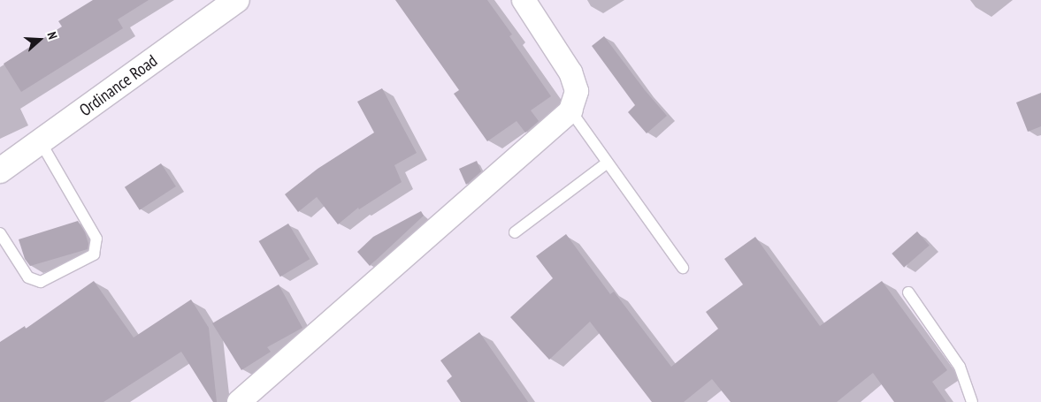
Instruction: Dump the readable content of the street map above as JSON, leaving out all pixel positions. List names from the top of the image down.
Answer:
{
  "streets": {
    "street": ["Ordinance Road"]
  },
  "north": "right"
}
